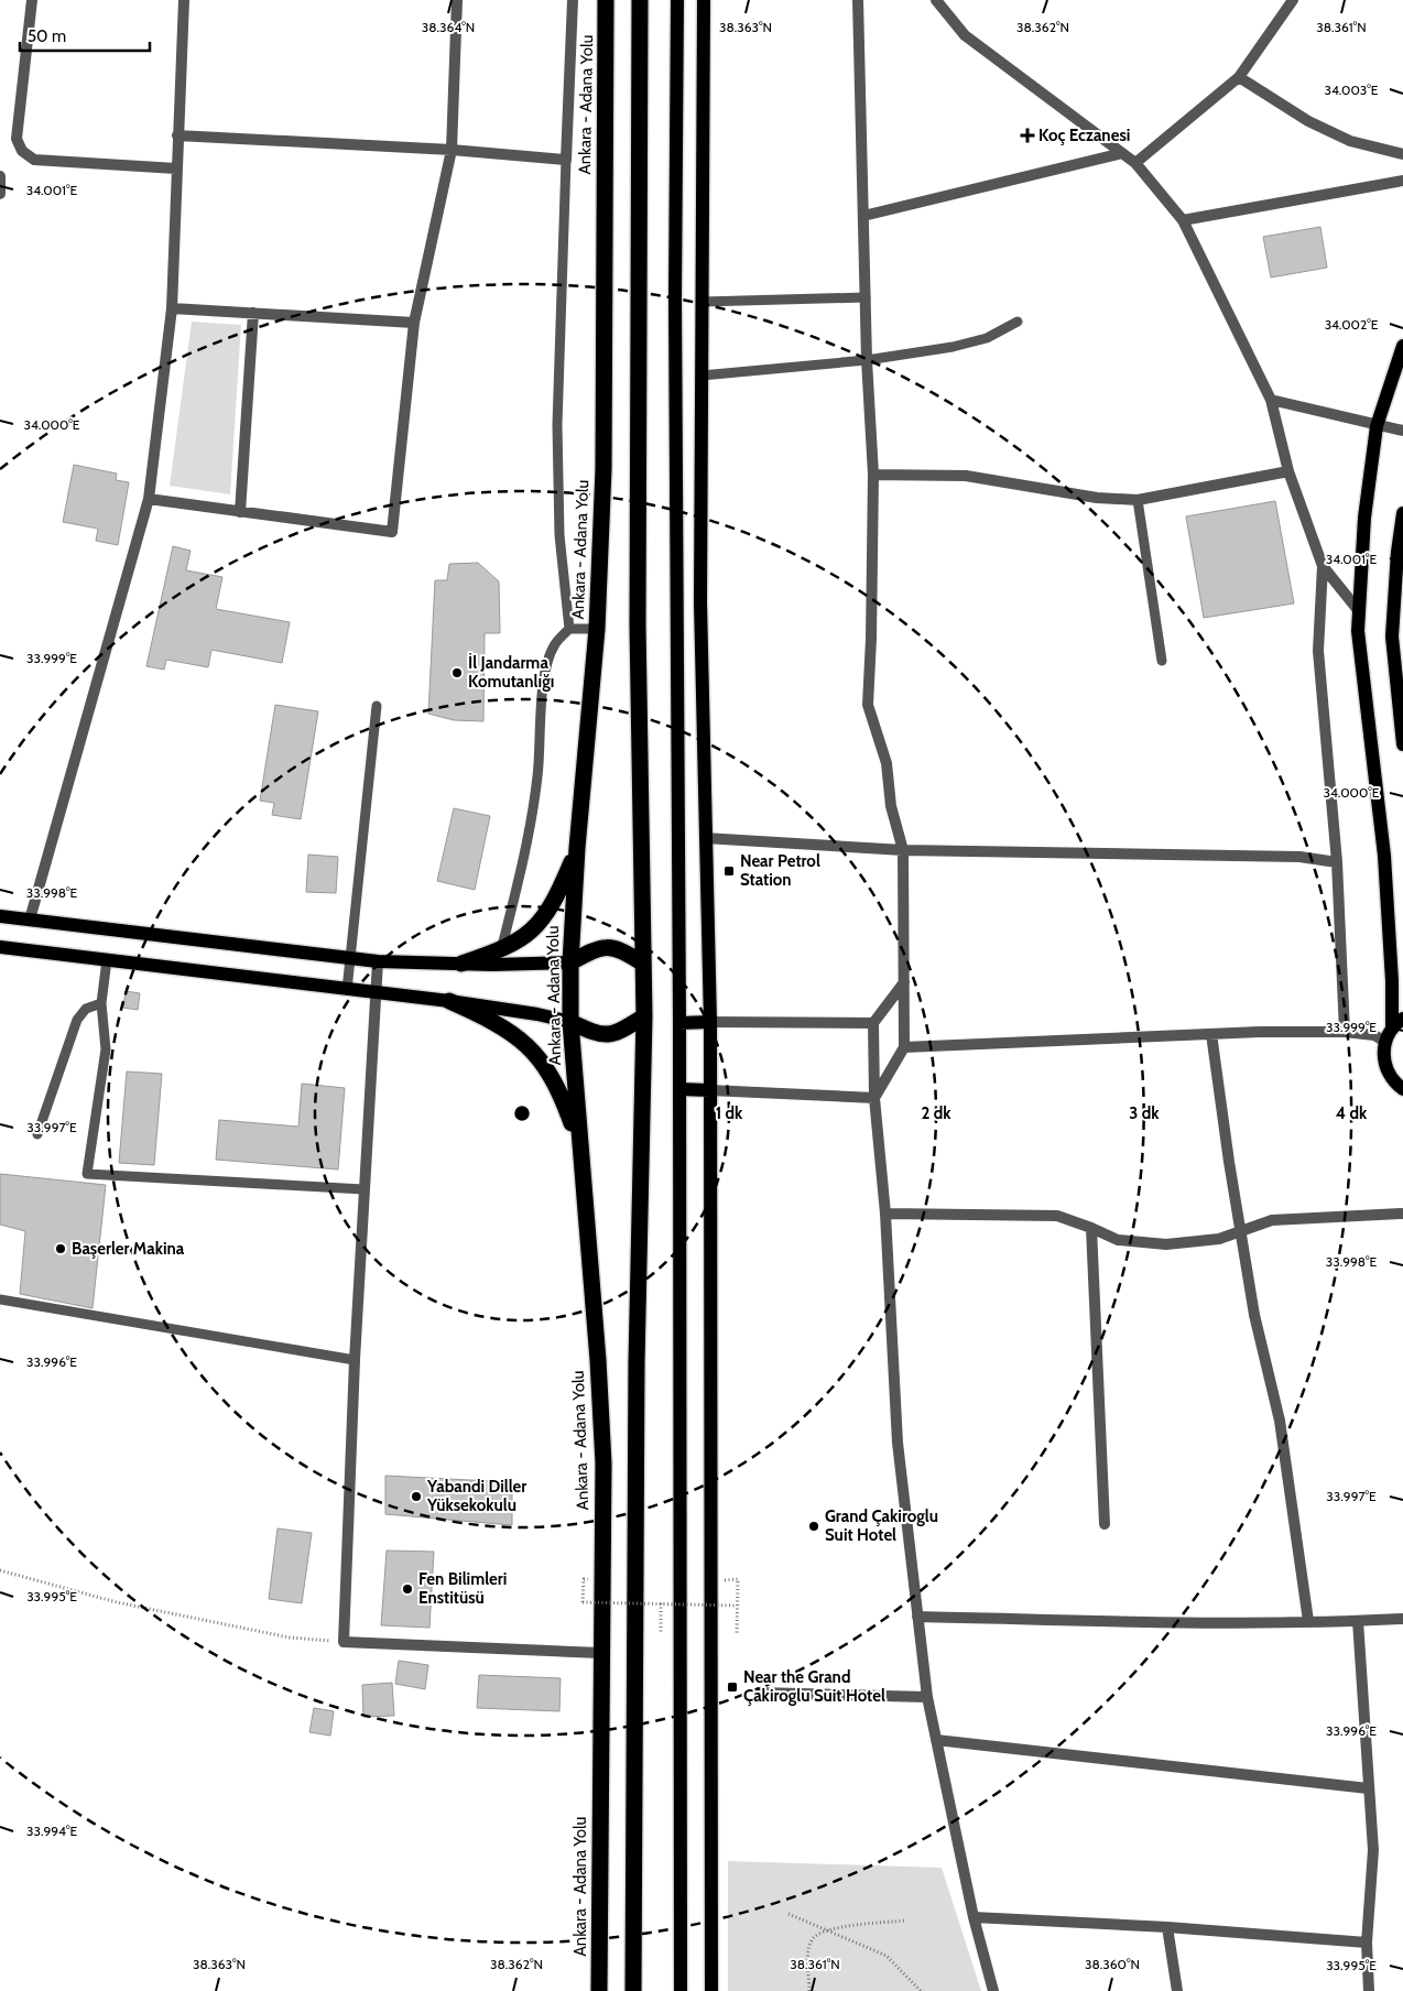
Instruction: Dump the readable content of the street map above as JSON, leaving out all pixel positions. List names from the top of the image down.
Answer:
{
  "streets": {
    "highway": ["Ankara - Adana Yolu"]
  },
  "places": {
    "health": ["Koç Eczanesi"],
    "other": [
      "İl Jandarma Komutanlığı",
      "Başerler Makina",
      "Yabandi Diller Yüksekokulu",
      "Grand Çakiroglu Suit Hotel",
      "Fen Bilimleri Enstitüsü"
    ],
    "transit": ["Near Petrol Station", "Near the Grand Çakiroglu Suit Hotel"]
  },
  "scale_bar": "50 m",
  "coordinates": [
    "38.364°N",
    "38.363°N",
    "38.362°N",
    "38.361°N",
    "34.003°E",
    "34.001°E",
    "34.002°E",
    "34.000°E",
    "33.999°E",
    "33.998°E",
    "33.997°E",
    "33.996°E",
    "33.995°E",
    "33.994°E",
    "38.360°N"
  ],
  "rings": [
    "1 dk",
    "2 dk",
    "3 dk",
    "4 dk"
  ]
}
